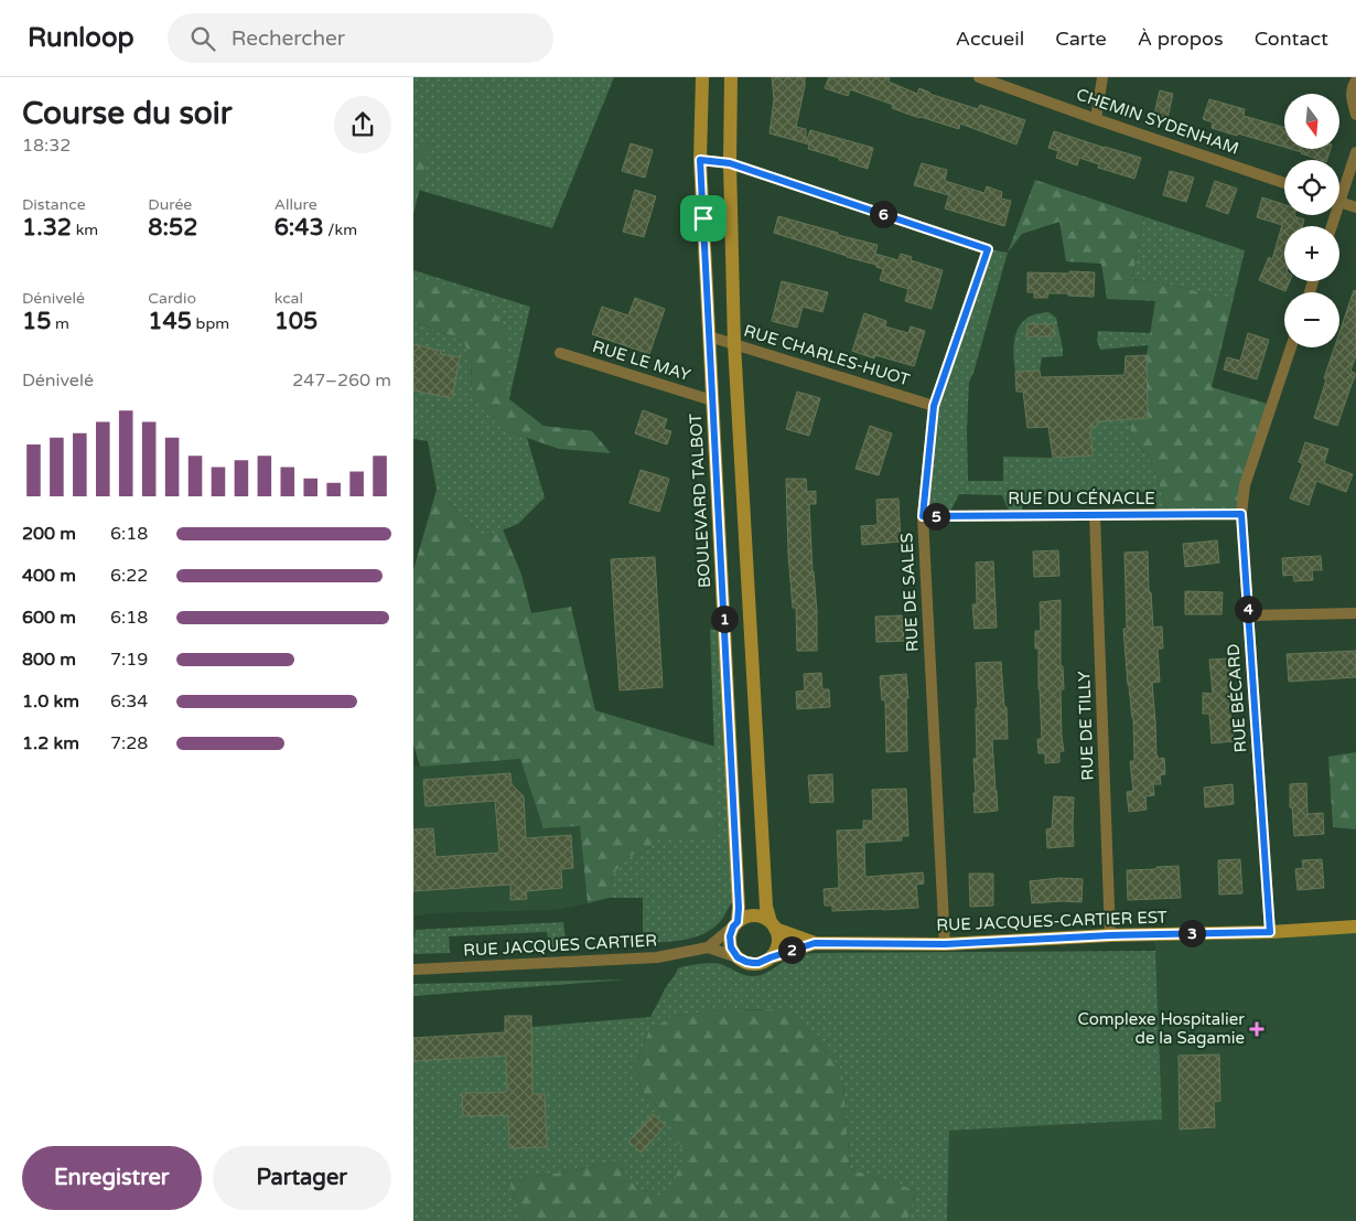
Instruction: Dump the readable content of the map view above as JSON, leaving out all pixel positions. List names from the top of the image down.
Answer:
{
  "streets": {
    "main road": ["BOULEVARD TALBOT", "RUE JACQUES-CARTIER EST"],
    "street": [
      "CHEMIN SYDENHAM",
      "RUE CHARLES-HUOT",
      "RUE LE MAY",
      "RUE DU CÉNACLE",
      "RUE DE SALES",
      "RUE BÉCARD",
      "RUE DE TILLY",
      "RUE JACQUES CARTIER"
    ]
  },
  "crossings": [
    ["RUE CHARLES-HUOT", "BOULEVARD TALBOT"],
    ["RUE CHARLES-HUOT", "RUE DE SALES"],
    ["RUE LE MAY", "BOULEVARD TALBOT"],
    ["RUE DU CÉNACLE", "RUE DE SALES"],
    ["RUE DU CÉNACLE", "RUE BÉCARD"],
    ["RUE DU CÉNACLE", "RUE DE TILLY"],
    ["BOULEVARD TALBOT", "RUE JACQUES-CARTIER EST"],
    ["BOULEVARD TALBOT", "RUE JACQUES CARTIER"],
    ["RUE DE SALES", "RUE JACQUES-CARTIER EST"],
    ["RUE BÉCARD", "RUE JACQUES-CARTIER EST"],
    ["RUE DE TILLY", "RUE JACQUES-CARTIER EST"],
    ["RUE JACQUES-CARTIER EST", "RUE JACQUES CARTIER"]
  ],
  "places": {
    "health": ["Complexe Hospitalier de la Sagamie"]
  },
  "north": "bottom",
  "page": {
    "header": "Runloop",
    "search": "Rechercher",
    "nav": [
      "Accueil",
      "Carte",
      "À propos",
      "Contact"
    ],
    "heading": ["Course du soir", "18:32"],
    "map_buttons": ["+", "−"],
    "stats": [
      ["Distance", "1.32 km"],
      ["Durée", "8:52"],
      ["Allure", "6:43 /km"],
      ["Dénivelé", "15 m"],
      ["Cardio", "145 bpm"],
      ["kcal", "105"]
    ],
    "pins": [
      "6",
      "5",
      "4",
      "1",
      "3",
      "2"
    ],
    "chart": ["Dénivelé", "247–260 m"],
    "list": [
      {
        "name": "200 m",
        "note": "6:18"
      },
      {
        "name": "400 m",
        "note": "6:22"
      },
      {
        "name": "600 m",
        "note": "6:18"
      },
      {
        "name": "800 m",
        "note": "7:19"
      },
      {
        "name": "1.0 km",
        "note": "6:34"
      },
      {
        "name": "1.2 km",
        "note": "7:28"
      }
    ],
    "buttons": ["Enregistrer", "Partager"]
  }
}
